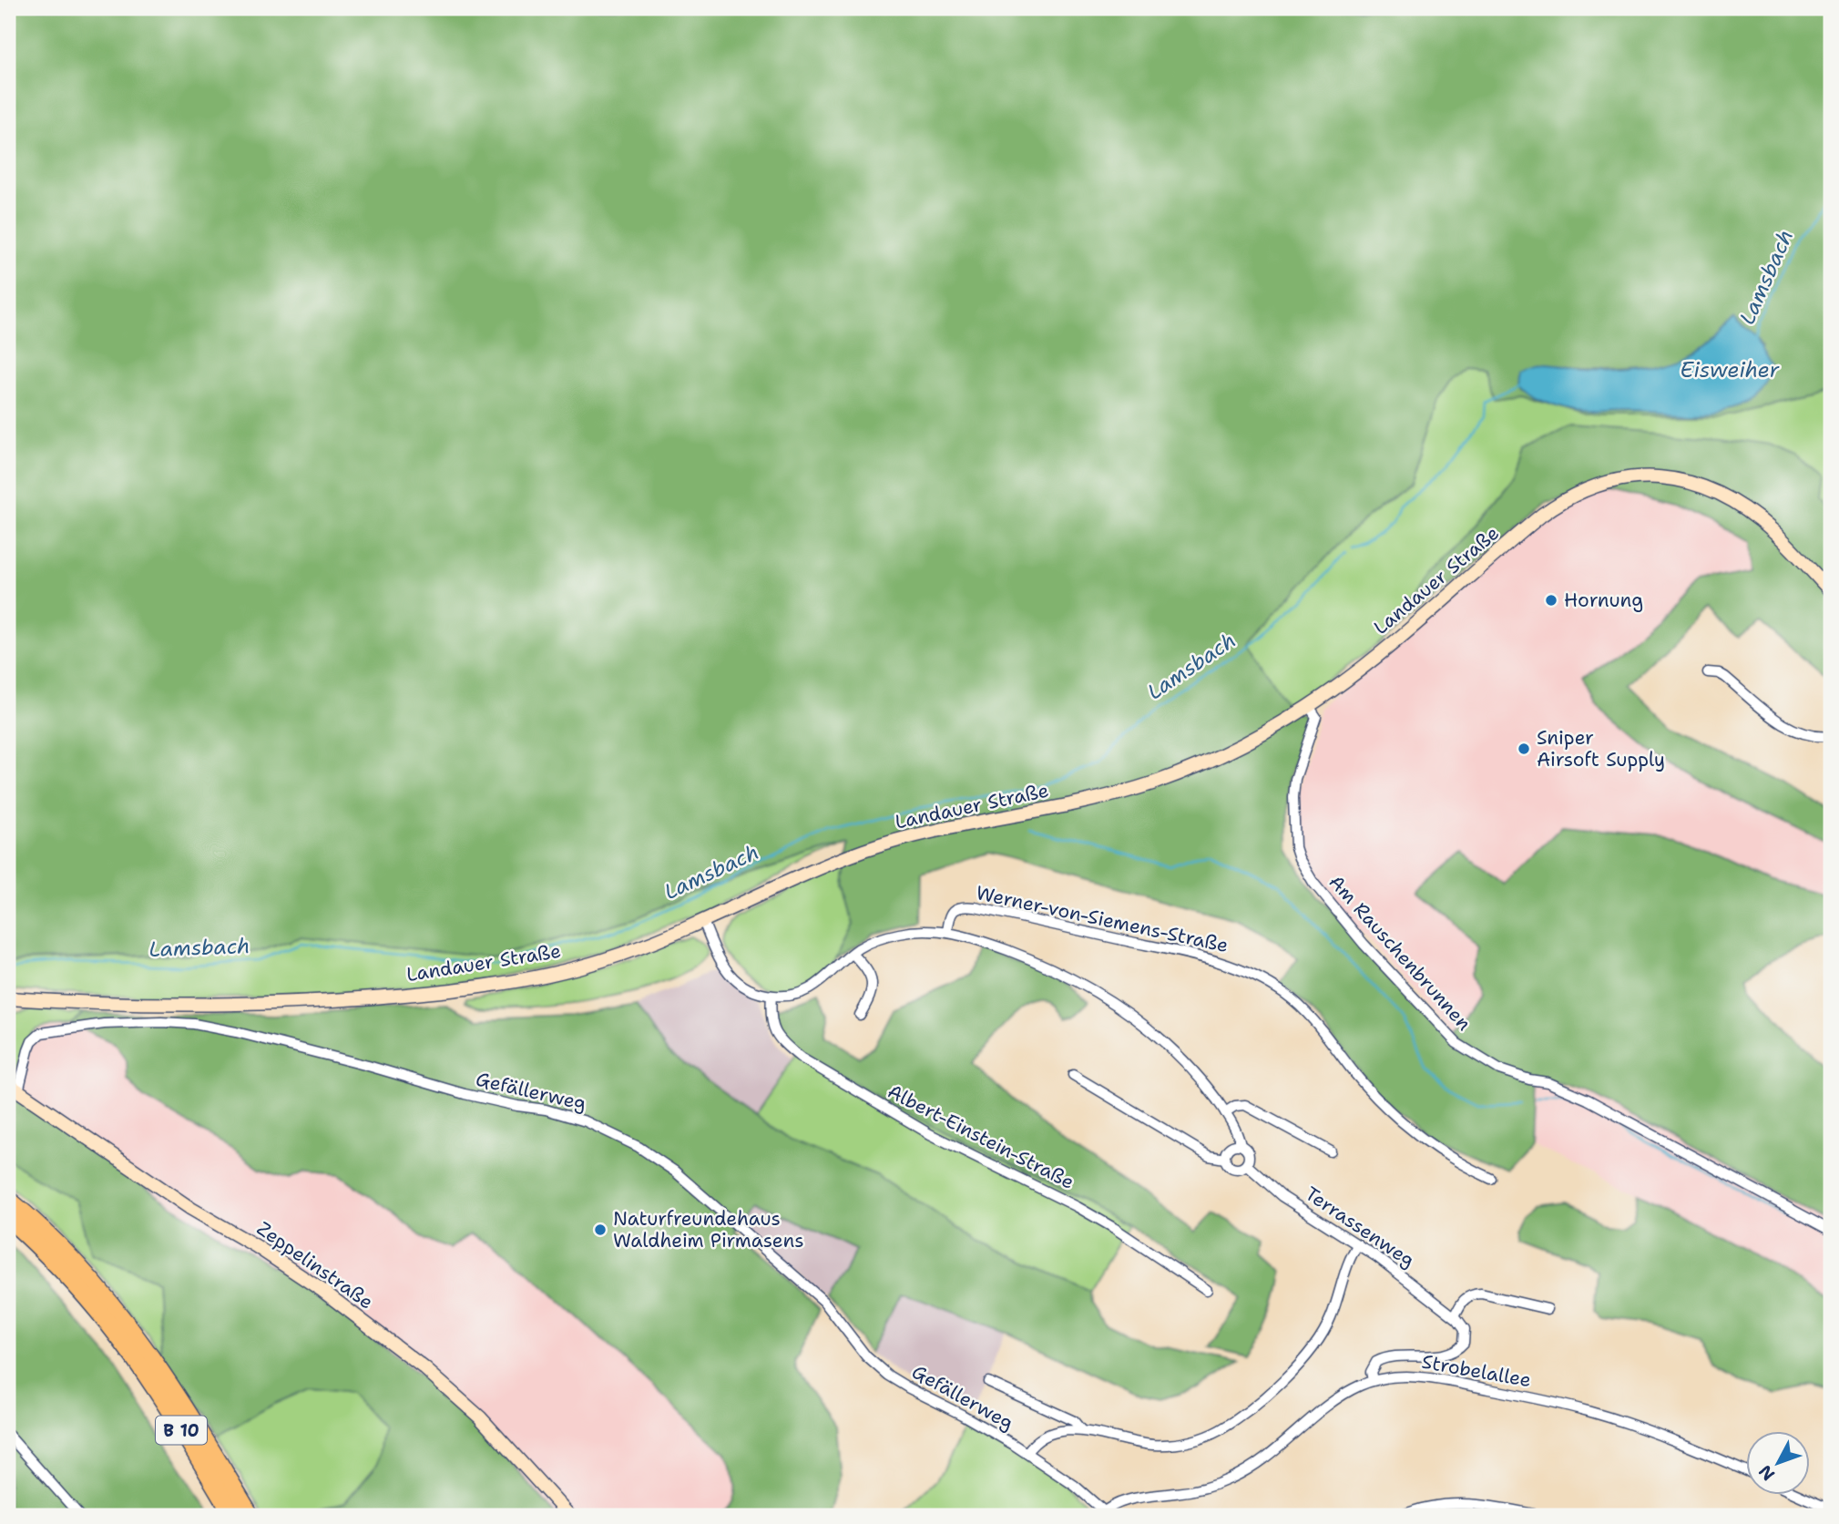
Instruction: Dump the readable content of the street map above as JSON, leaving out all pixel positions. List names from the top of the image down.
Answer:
{
  "streets": {
    "highway": ["B 10"],
    "main road": ["Landauer Straße", "Zeppelinstraße"],
    "street": [
      "Werner-von-Siemens-Straße",
      "Am Rauschenbrunnen",
      "Gefällerweg",
      "Albert-Einstein-Straße",
      "Terrassenweg",
      "Strobelallee"
    ]
  },
  "crossings": [
    ["Landauer Straße", "Am Rauschenbrunnen"],
    ["Gefällerweg", "Zeppelinstraße"],
    ["Gefällerweg", "Strobelallee"]
  ],
  "water": ["Lamsbach", "Eisweiher"],
  "places": ["Hornung", "Sniper Airsoft Supply", "Naturfreundehaus Waldheim Pirmasens"],
  "north": "bottom left"
}
